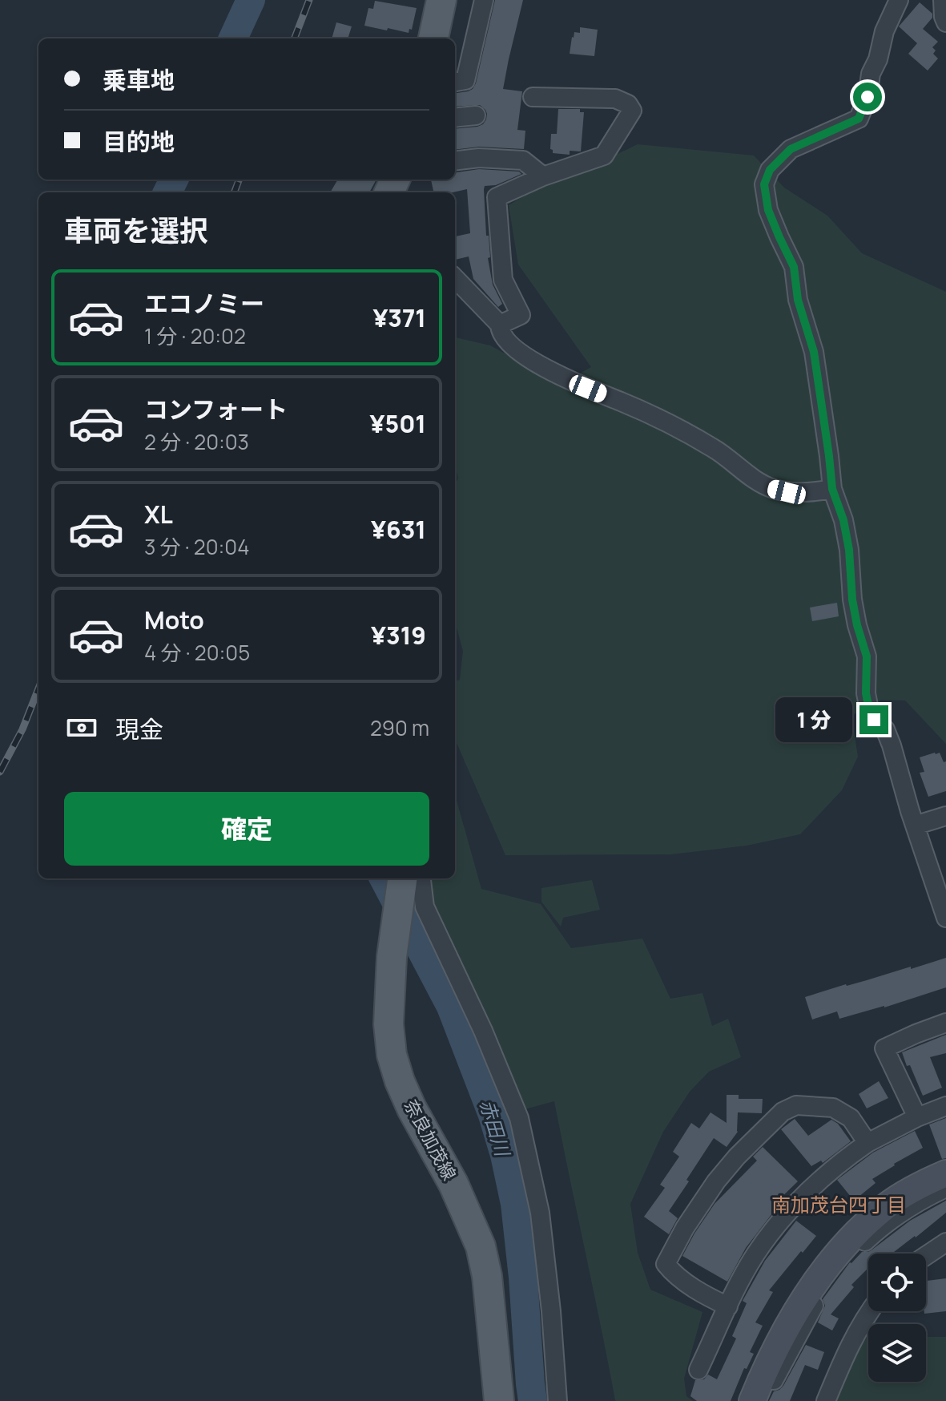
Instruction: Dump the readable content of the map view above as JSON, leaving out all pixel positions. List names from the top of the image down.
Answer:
{
  "streets": {
    "main road": ["奈良加茂線"]
  },
  "districts": ["南加茂台四丁目"],
  "water": ["赤田川"],
  "page": {
    "banner": ["乗車地", "目的地"],
    "heading": "車両を選択",
    "list": [
      {
        "name": "エコノミー",
        "note": "1 分 · 20:02",
        "value": "¥371"
      },
      {
        "name": "コンフォート",
        "note": "2 分 · 20:03",
        "value": "¥501"
      },
      {
        "name": "XL",
        "note": "3 分 · 20:04",
        "value": "¥631"
      },
      {
        "name": "Moto",
        "note": "4 分 · 20:05",
        "value": "¥319"
      }
    ],
    "pay": ["現金", "290 m"],
    "bubble": "1 分",
    "buttons": "確定"
  }
}
